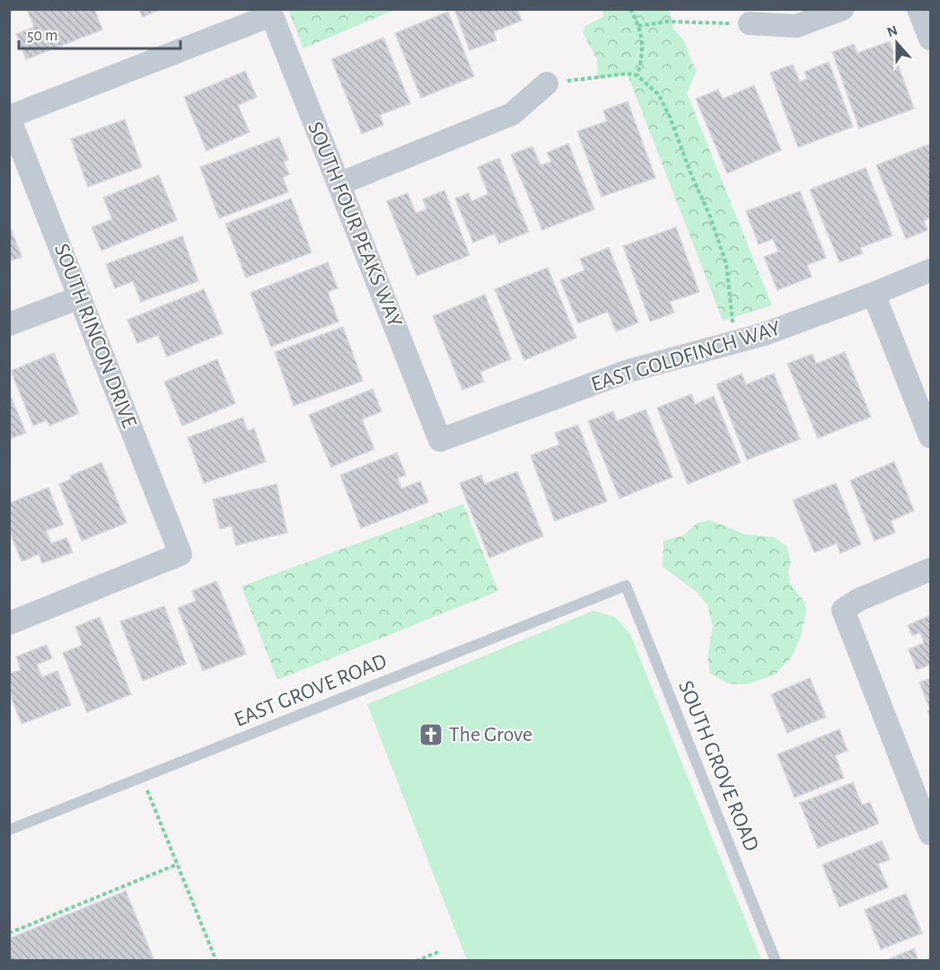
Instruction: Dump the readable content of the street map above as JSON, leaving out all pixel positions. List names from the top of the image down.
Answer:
{
  "streets": {
    "street": ["SOUTH FOUR PEAKS WAY", "SOUTH RINCON DRIVE", "EAST GOLDFINCH WAY"],
    "lane": ["EAST GROVE ROAD", "SOUTH GROVE ROAD"]
  },
  "crossings": [
    ["SOUTH FOUR PEAKS WAY", "EAST GOLDFINCH WAY"],
    ["EAST GROVE ROAD", "SOUTH GROVE ROAD"]
  ],
  "places": {
    "church": ["The Grove"]
  },
  "scale_bar": "50 m",
  "north": "top"
}
